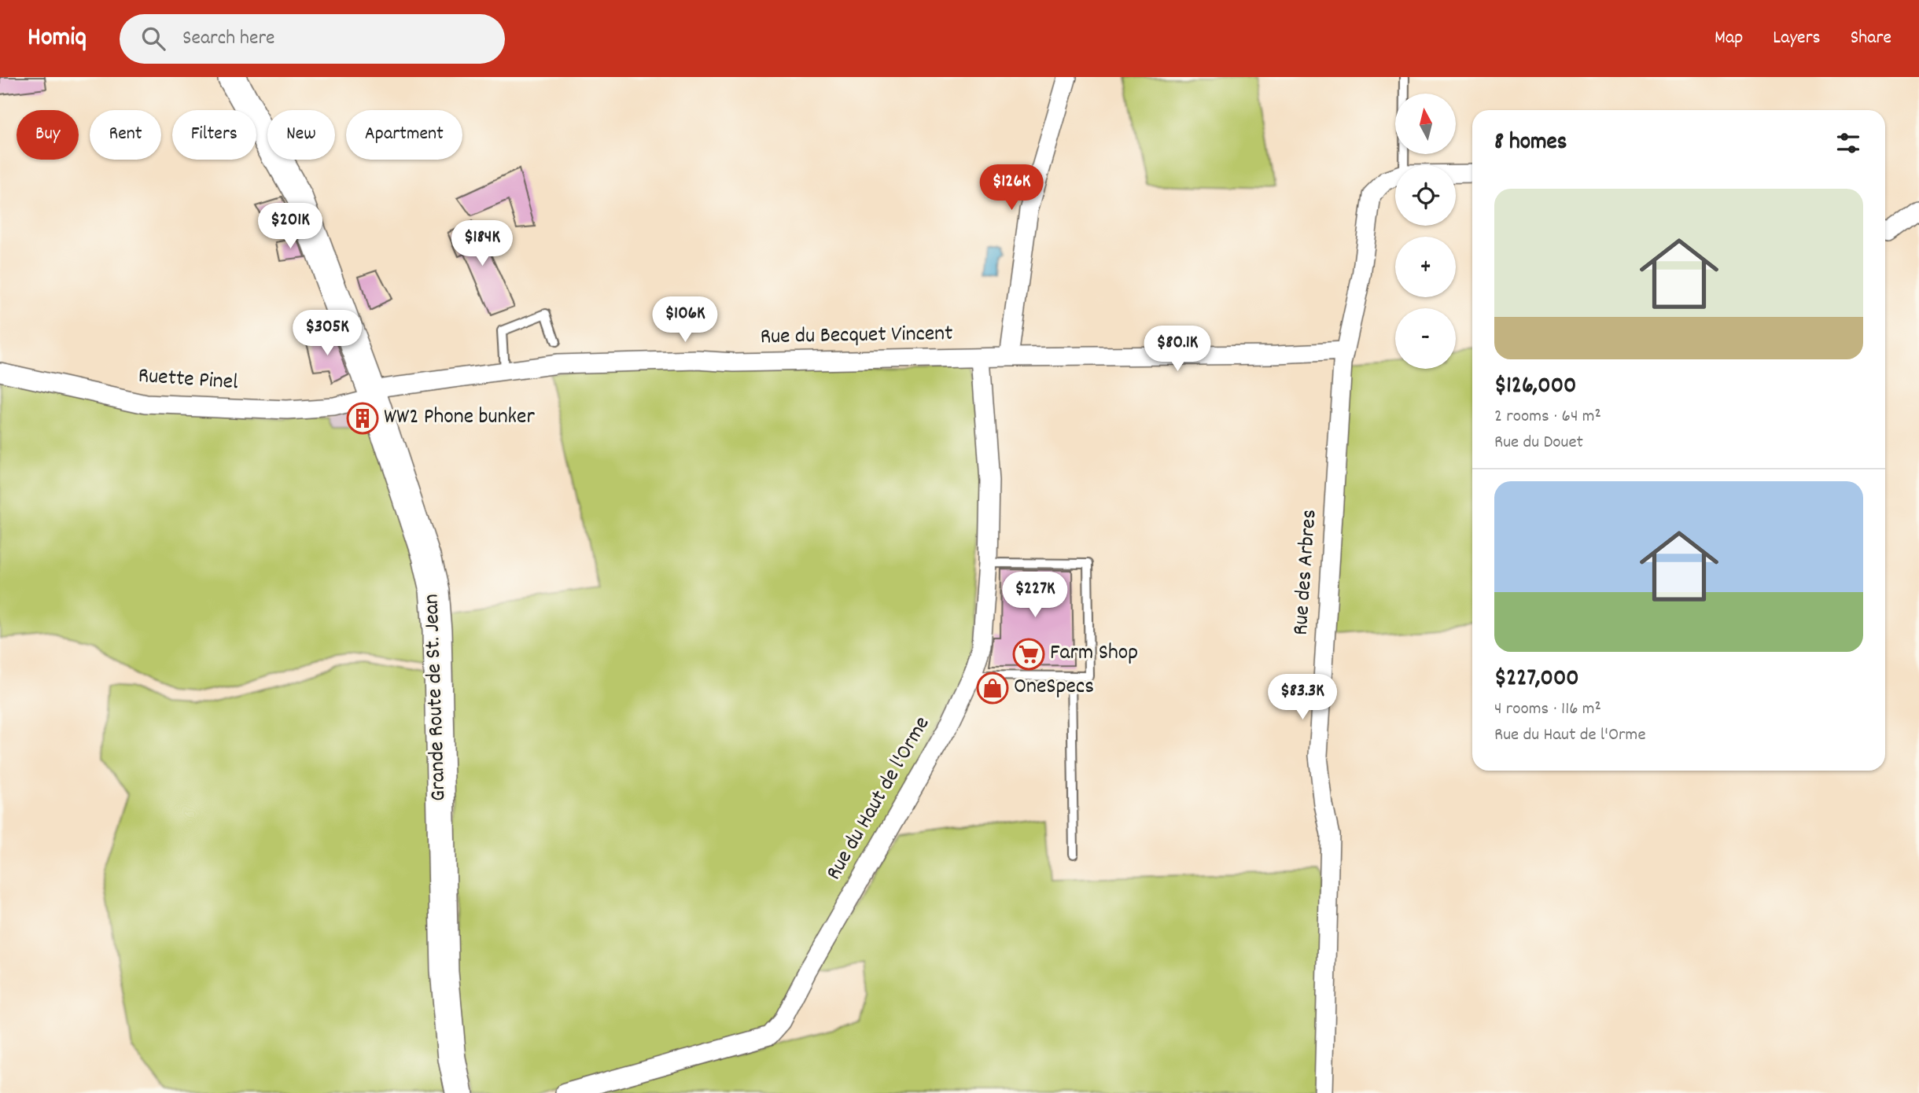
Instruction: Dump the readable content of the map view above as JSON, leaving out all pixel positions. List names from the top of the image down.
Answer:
{
  "streets": {
    "main road": ["Grande Route de St. Jean"],
    "street": [
      "Rue du Becquet Vincent",
      "Ruette Pinel",
      "Rue des Arbres",
      "Rue du Haut de l'Orme"
    ]
  },
  "crossings": [
    ["Rue du Becquet Vincent", "Ruette Pinel"],
    ["Rue du Becquet Vincent", "Rue des Arbres"],
    ["Rue du Becquet Vincent", "Grande Route de St. Jean"],
    ["Rue du Becquet Vincent", "Rue du Haut de l'Orme"],
    ["Ruette Pinel", "Grande Route de St. Jean"]
  ],
  "places": {
    "building": ["WW2 Phone bunker"],
    "supermarket": ["Farm Shop"],
    "shop": ["OneSpecs"]
  },
  "north": "top",
  "page": {
    "header": "Homiq",
    "search": "Search here",
    "nav": ["Map", "Layers", "Share"],
    "map_buttons": ["+", "−"],
    "chip": [
      "Buy",
      "Rent",
      "Filters",
      "New",
      "Apartment"
    ],
    "heading": "8 homes",
    "price": [
      "$126K",
      "$201K",
      "$184K",
      "$106K",
      "$305K",
      "$80.1K",
      "$227K",
      "$83.3K"
    ],
    "list": [
      {
        "name": "$126,000",
        "note": "2 rooms · 64 m² · Rue du Douet"
      },
      {
        "name": "$227,000",
        "note": "4 rooms · 116 m² · Rue du Haut de l'Orme"
      }
    ]
  }
}
